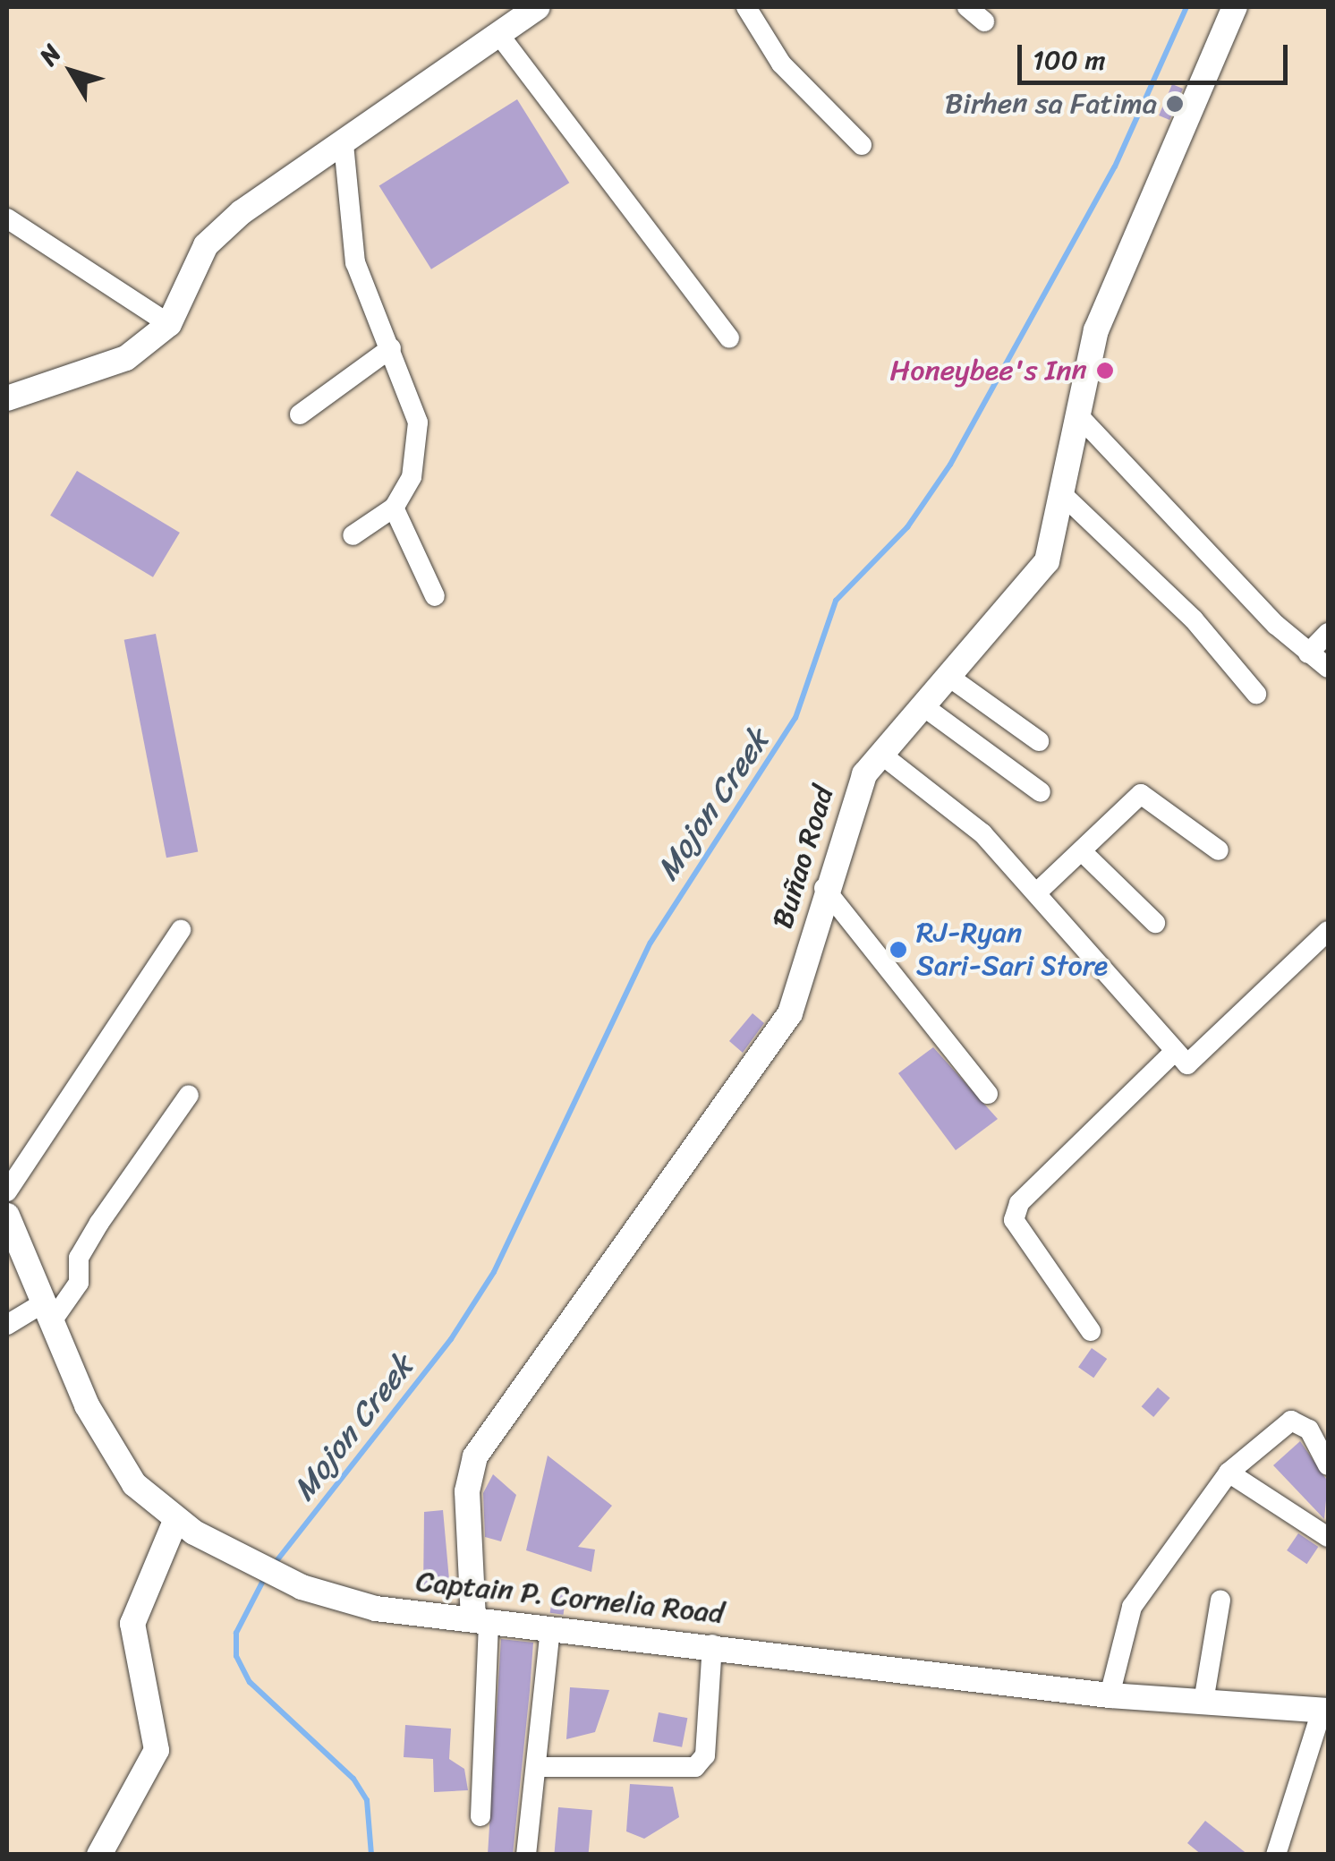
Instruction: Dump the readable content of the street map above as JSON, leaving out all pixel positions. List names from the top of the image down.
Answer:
{
  "streets": {
    "street": ["Buñao Road", "Captain P. Cornelia Road"]
  },
  "crossings": [
    ["Buñao Road", "Captain P. Cornelia Road"]
  ],
  "water": ["Mojon Creek"],
  "places": ["Birhen sa Fatima", "Honeybee's Inn", "RJ-Ryan Sari-Sari Store"],
  "scale_bar": "100 m",
  "north": "top left"
}
